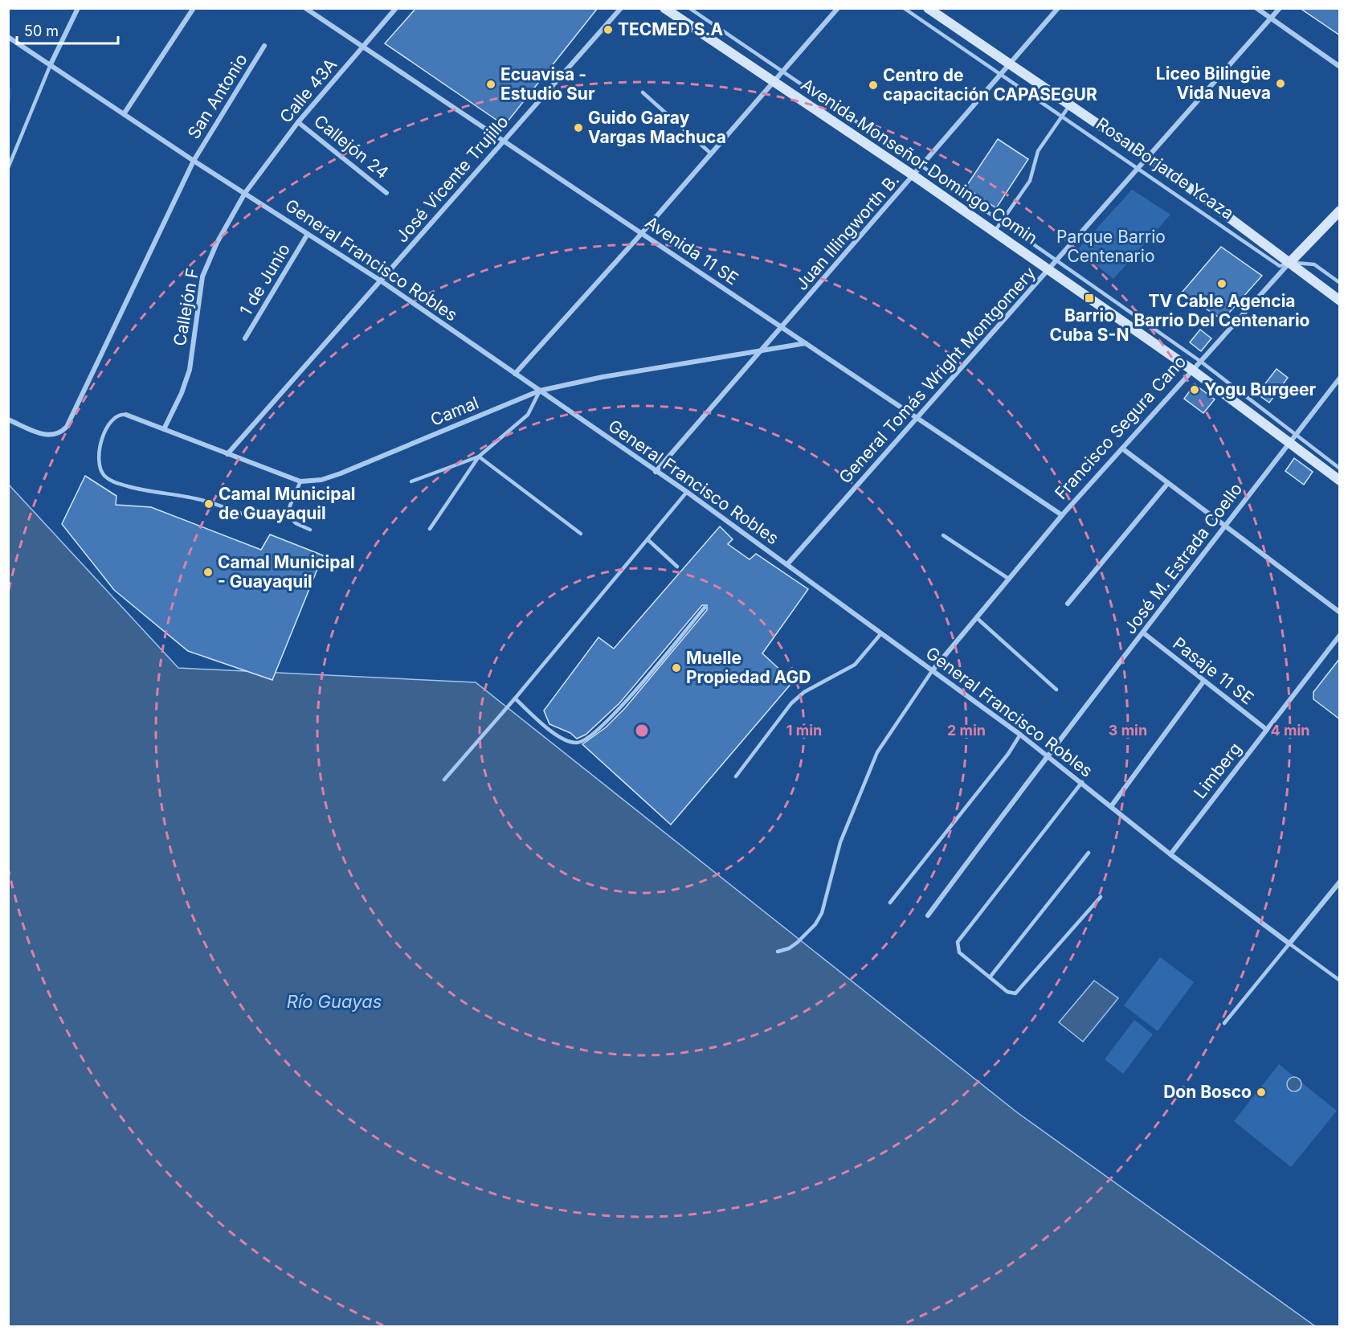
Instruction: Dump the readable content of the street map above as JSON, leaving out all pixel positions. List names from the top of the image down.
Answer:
{
  "streets": {
    "main road": ["Avenida Monseñor Domingo Comin", "Rosa Borja de Ycaza", "Francisco Segura Cano"],
    "street": [
      "Calle 43A",
      "San Antonio",
      "Callejón 24",
      "José Vicente Trujillo",
      "Juan Illingworth B.",
      "Avenida 11 SE",
      "General Francisco Robles",
      "1 de Junio",
      "Callejón F",
      "General Tomás Wright Montgomery",
      "Camal",
      "José M. Estrada Coello",
      "Pasaje 11 SE",
      "Limberg"
    ]
  },
  "crossings": [
    ["Calle 43A", "Callejón 24"],
    ["Calle 43A", "Avenida 11 SE"],
    ["Calle 43A", "General Francisco Robles"],
    ["Calle 43A", "Callejón F"],
    ["San Antonio", "General Francisco Robles"],
    ["Avenida Monseñor Domingo Comin", "Juan Illingworth B."],
    ["Avenida Monseñor Domingo Comin", "General Tomás Wright Montgomery"],
    ["Avenida Monseñor Domingo Comin", "Francisco Segura Cano"],
    ["Avenida Monseñor Domingo Comin", "José M. Estrada Coello"],
    ["Rosa Borja de Ycaza", "Juan Illingworth B."],
    ["Rosa Borja de Ycaza", "General Tomás Wright Montgomery"],
    ["Rosa Borja de Ycaza", "Francisco Segura Cano"],
    ["José Vicente Trujillo", "Avenida 11 SE"],
    ["José Vicente Trujillo", "General Francisco Robles"],
    ["José Vicente Trujillo", "Camal"],
    ["Juan Illingworth B.", "Avenida 11 SE"],
    ["Juan Illingworth B.", "General Francisco Robles"],
    ["Juan Illingworth B.", "Camal"],
    ["Avenida 11 SE", "General Tomás Wright Montgomery"],
    ["Avenida 11 SE", "Camal"],
    ["Avenida 11 SE", "Francisco Segura Cano"],
    ["General Francisco Robles", "1 de Junio"],
    ["General Francisco Robles", "Callejón F"],
    ["General Francisco Robles", "General Tomás Wright Montgomery"],
    ["General Francisco Robles", "Camal"],
    ["General Francisco Robles", "Francisco Segura Cano"],
    ["General Francisco Robles", "José M. Estrada Coello"],
    ["General Francisco Robles", "Limberg"],
    ["Callejón F", "Camal"],
    ["José M. Estrada Coello", "Pasaje 11 SE"],
    ["Pasaje 11 SE", "Limberg"]
  ],
  "water": ["Río Guayas"],
  "parks": ["Parque Barrio Centenario"],
  "places": {
    "other": [
      "TECMED S.A",
      "Liceo Bilingüe Vida Nueva",
      "Ecuavisa - Estudio Sur",
      "Centro de capacitación CAPASEGUR",
      "Guido Garay Vargas Machuca",
      "TV Cable Agencia Barrio Del Centenario",
      "Yogu Burgeer",
      "Camal Municipal de Guayaquil",
      "Camal Municipal - Guayaquil",
      "Muelle Propiedad AGD",
      "Don Bosco"
    ],
    "transit": ["Barrio Cuba S-N"]
  },
  "scale_bar": "50 m",
  "rings": [
    "1 min",
    "2 min",
    "3 min",
    "4 min"
  ]
}
